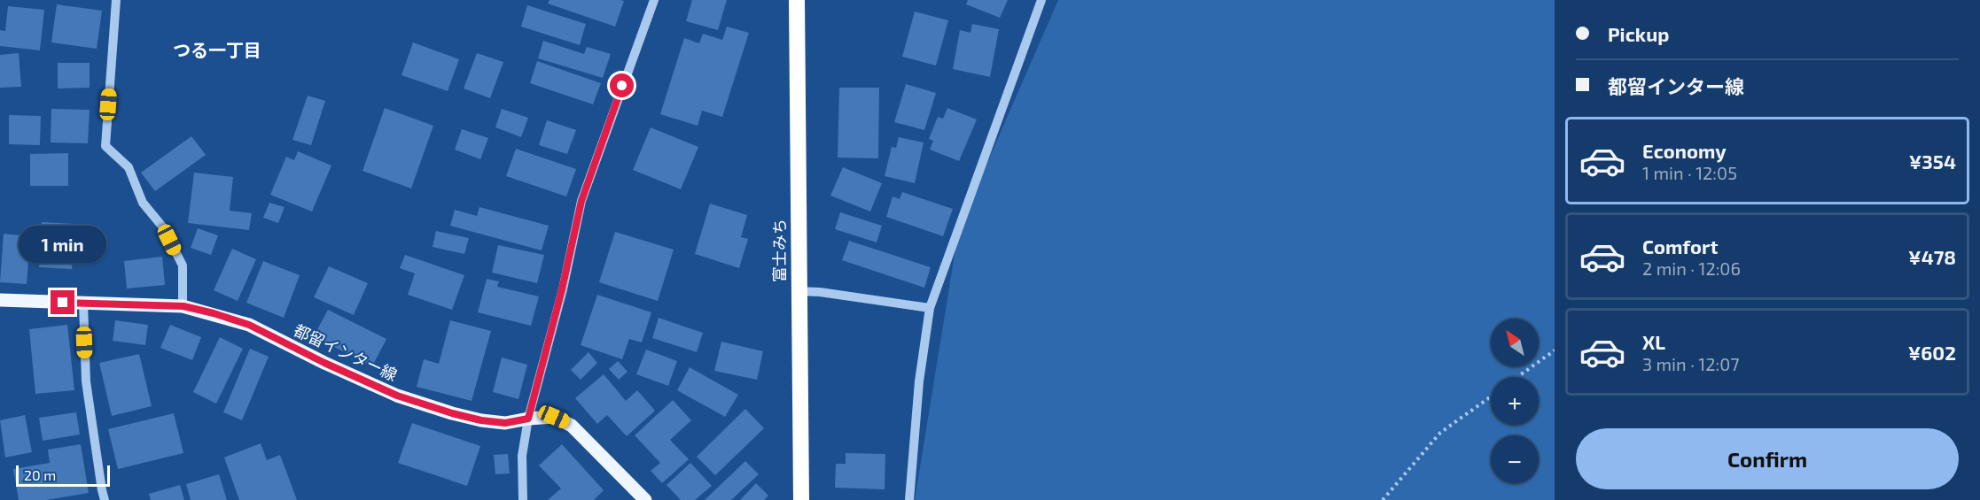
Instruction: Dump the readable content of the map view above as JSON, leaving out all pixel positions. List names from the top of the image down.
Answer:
{
  "streets": {
    "highway": ["富士みち"],
    "main road": ["都留インター線"]
  },
  "districts": ["つる一丁目"],
  "scale_bar": "20 m",
  "north": "top left",
  "page": {
    "banner": ["Pickup", "都留インター線"],
    "list": [
      {
        "name": "Economy",
        "note": "1 min · 12:05",
        "value": "¥354"
      },
      {
        "name": "Comfort",
        "note": "2 min · 12:06",
        "value": "¥478"
      },
      {
        "name": "XL",
        "note": "3 min · 12:07",
        "value": "¥602"
      }
    ],
    "bubble": "1 min",
    "map_buttons": ["+", "−"],
    "buttons": "Confirm",
    "scale": "20 m"
  }
}
